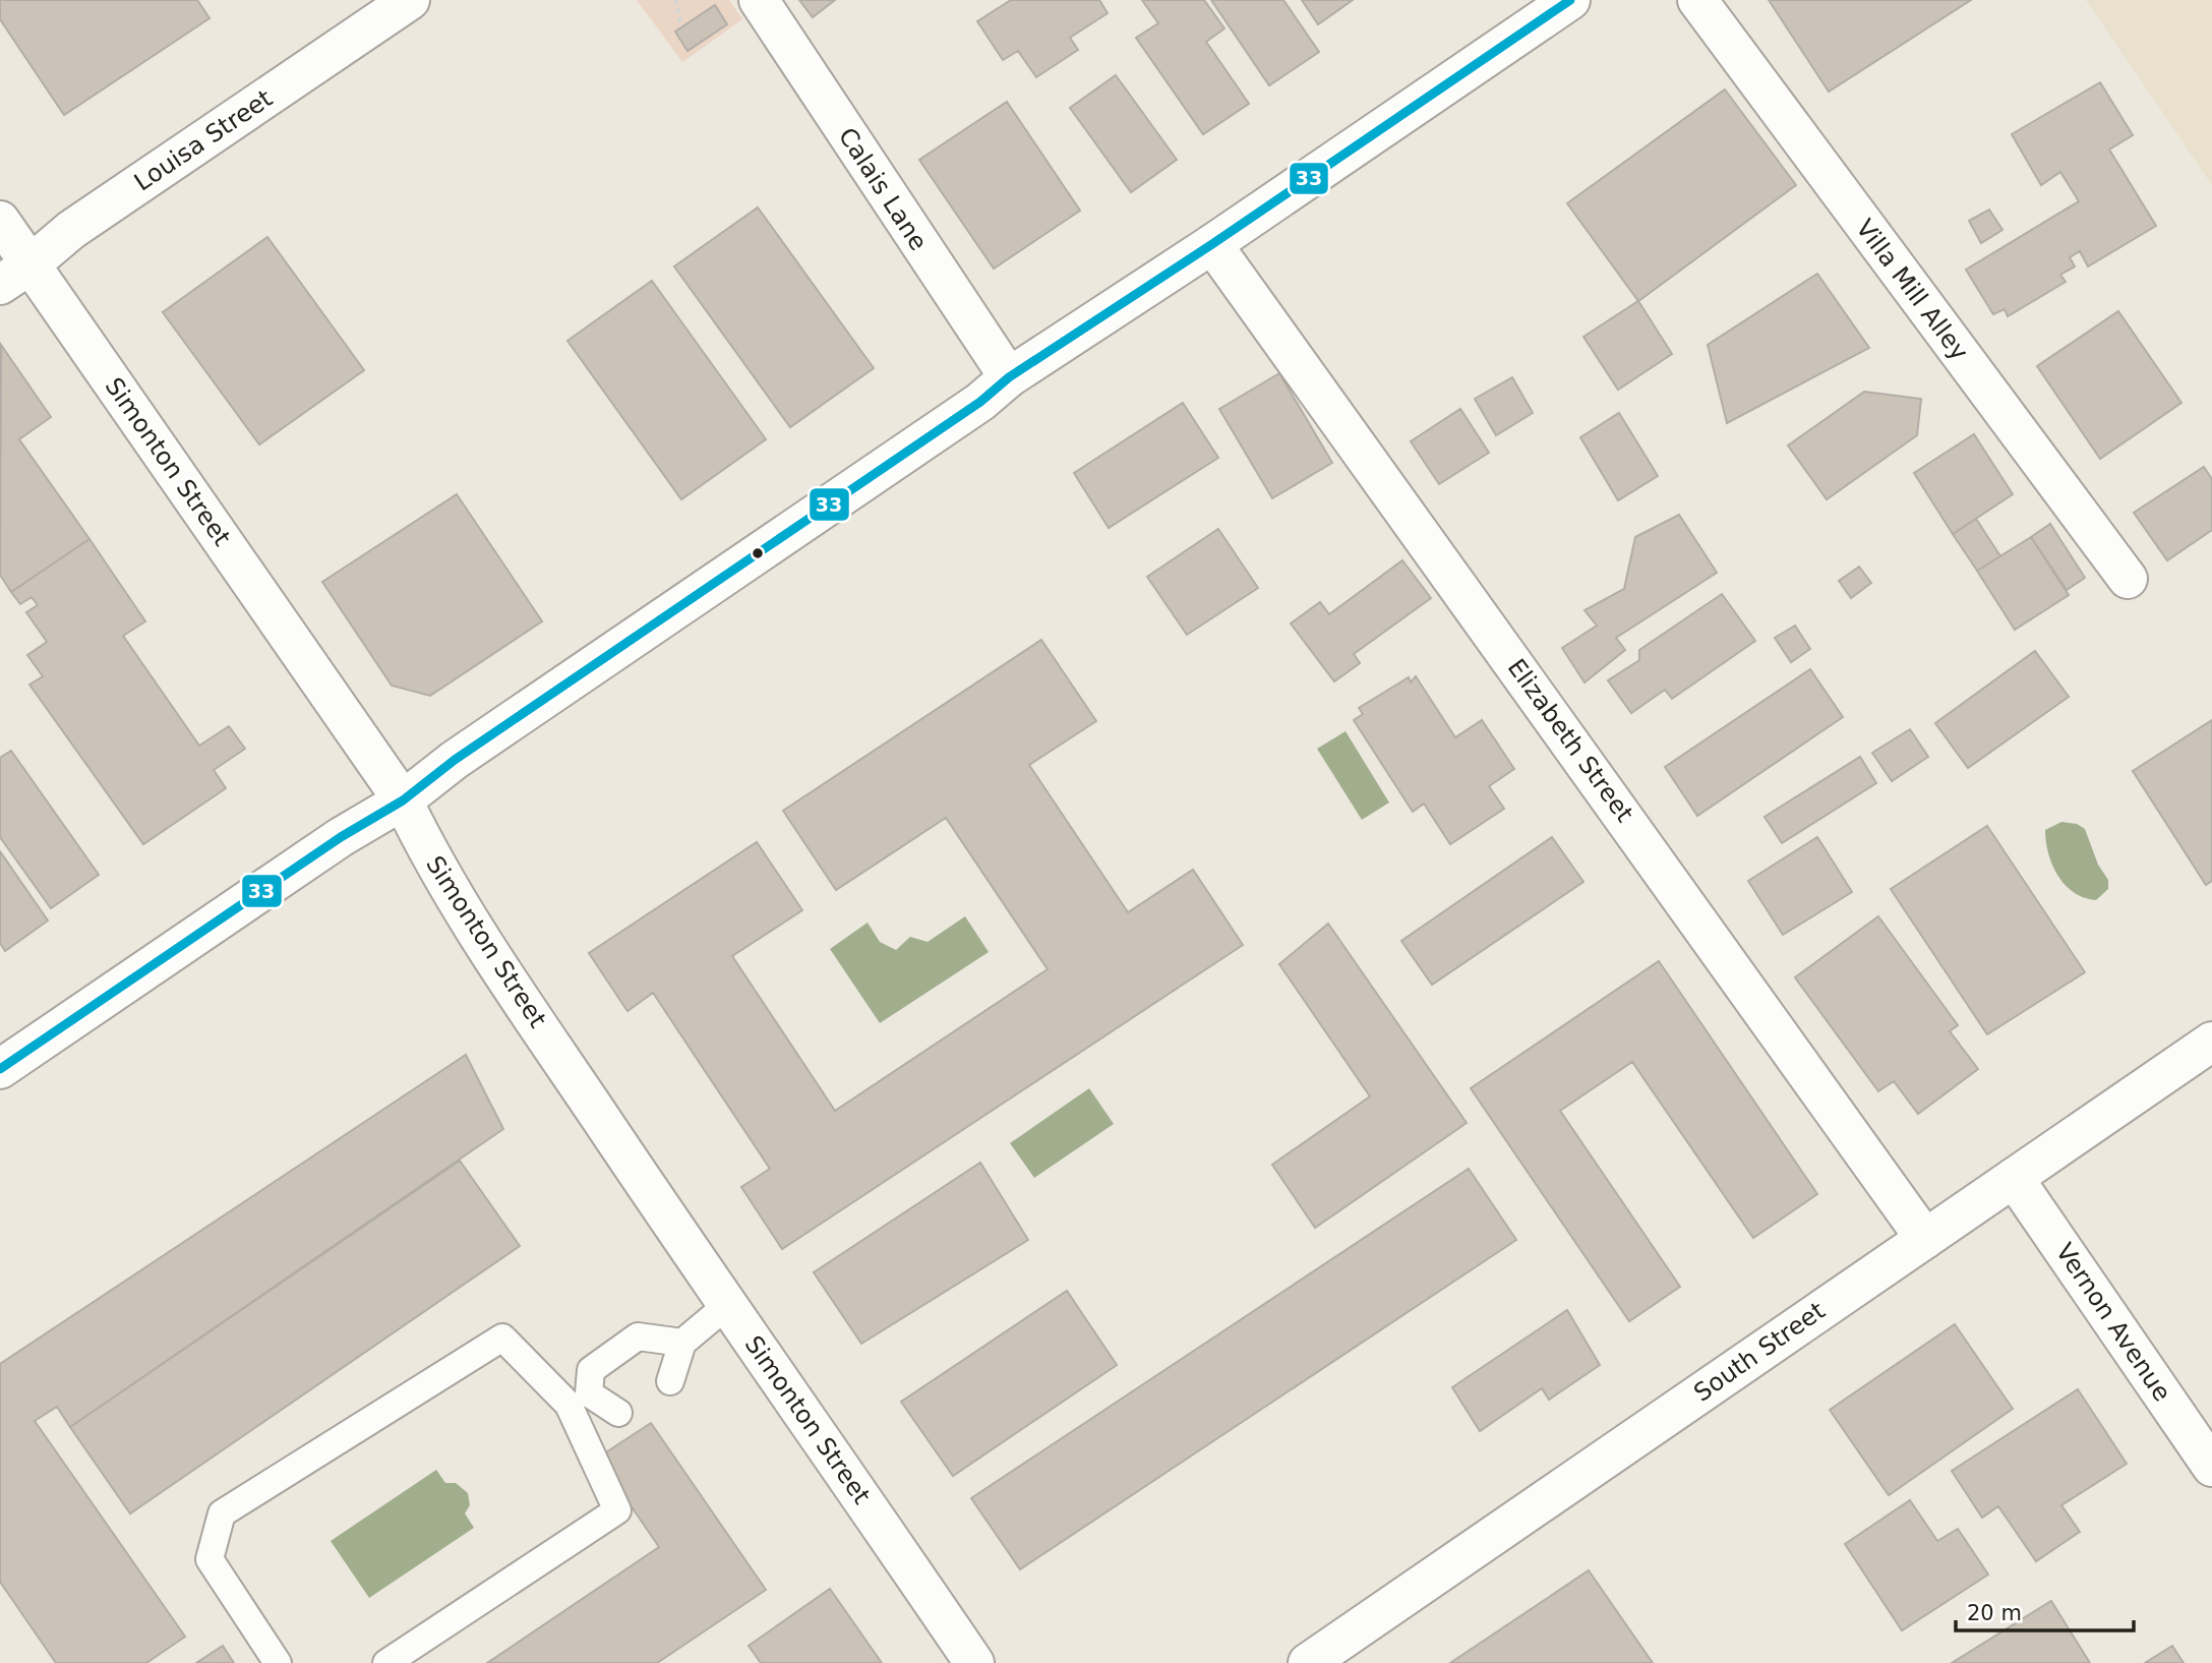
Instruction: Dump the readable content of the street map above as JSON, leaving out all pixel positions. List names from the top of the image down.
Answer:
{
  "streets": {
    "street": [
      "Louisa Street",
      "Calais Lane",
      "Villa Mill Alley",
      "Simonton Street",
      "Elizabeth Street",
      "Vernon Avenue",
      "South Street"
    ]
  },
  "crossings": [
    ["Louisa Street", "Simonton Street"],
    ["Elizabeth Street", "South Street"],
    ["Vernon Avenue", "South Street"]
  ],
  "lines": ["transit line 33"],
  "scale_bar": "20 m"
}
